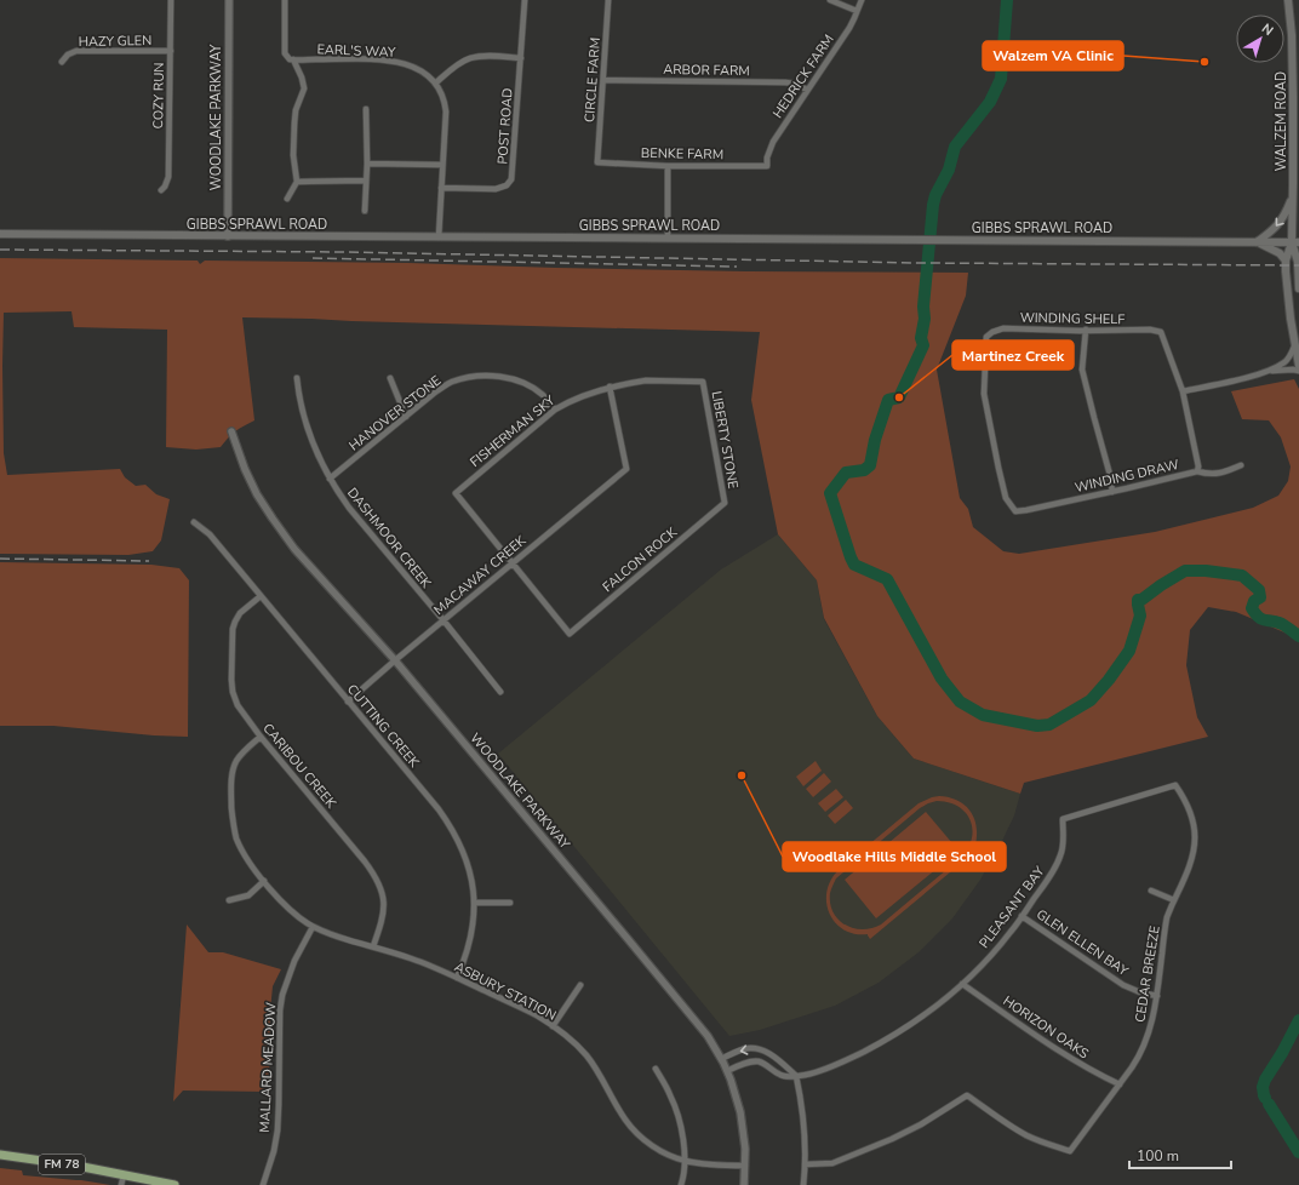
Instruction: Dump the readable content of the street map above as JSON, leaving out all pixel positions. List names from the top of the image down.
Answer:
{
  "streets": {
    "main road": ["WALZEM ROAD", "GIBBS SPRAWL ROAD", "FM 78"],
    "street": [
      "HAZY GLEN",
      "EARL'S WAY",
      "ARBOR FARM",
      "HEDRICK FARM",
      "CIRCLE FARM",
      "COZY RUN",
      "WOODLAKE PARKWAY",
      "POST ROAD",
      "BENKE FARM",
      "WINDING SHELF",
      "HANOVER STONE",
      "FISHERMAN SKY",
      "LIBERTY STONE",
      "WINDING DRAW",
      "DASHMOOR CREEK",
      "FALCON ROCK",
      "MACAWAY CREEK",
      "CUTTING CREEK",
      "CARIBOU CREEK",
      "PLEASANT BAY",
      "GLEN ELLEN BAY",
      "CEDAR BREEZE",
      "ASBURY STATION",
      "HORIZON OAKS",
      "MALLARD MEADOW"
    ]
  },
  "crossings": [
    ["HAZY GLEN", "COZY RUN"],
    ["ARBOR FARM", "HEDRICK FARM"],
    ["ARBOR FARM", "CIRCLE FARM"],
    ["HEDRICK FARM", "BENKE FARM"],
    ["CIRCLE FARM", "BENKE FARM"],
    ["WOODLAKE PARKWAY", "GIBBS SPRAWL ROAD"],
    ["WOODLAKE PARKWAY", "MACAWAY CREEK"],
    ["WOODLAKE PARKWAY", "ASBURY STATION"],
    ["WALZEM ROAD", "GIBBS SPRAWL ROAD"],
    ["WINDING SHELF", "WINDING DRAW"],
    ["HANOVER STONE", "FISHERMAN SKY"],
    ["HANOVER STONE", "DASHMOOR CREEK"],
    ["FISHERMAN SKY", "LIBERTY STONE"],
    ["FISHERMAN SKY", "FALCON ROCK"],
    ["FISHERMAN SKY", "MACAWAY CREEK"],
    ["LIBERTY STONE", "FALCON ROCK"],
    ["DASHMOOR CREEK", "MACAWAY CREEK"],
    ["FALCON ROCK", "MACAWAY CREEK"],
    ["MACAWAY CREEK", "CUTTING CREEK"],
    ["CUTTING CREEK", "CARIBOU CREEK"],
    ["CUTTING CREEK", "ASBURY STATION"],
    ["CARIBOU CREEK", "ASBURY STATION"],
    ["PLEASANT BAY", "GLEN ELLEN BAY"],
    ["PLEASANT BAY", "CEDAR BREEZE"],
    ["PLEASANT BAY", "HORIZON OAKS"],
    ["GLEN ELLEN BAY", "CEDAR BREEZE"],
    ["CEDAR BREEZE", "HORIZON OAKS"],
    ["ASBURY STATION", "MALLARD MEADOW"]
  ],
  "places": ["Walzem VA Clinic", "Martinez Creek", "Woodlake Hills Middle School"],
  "scale_bar": "100 m",
  "north": "top right"
}
